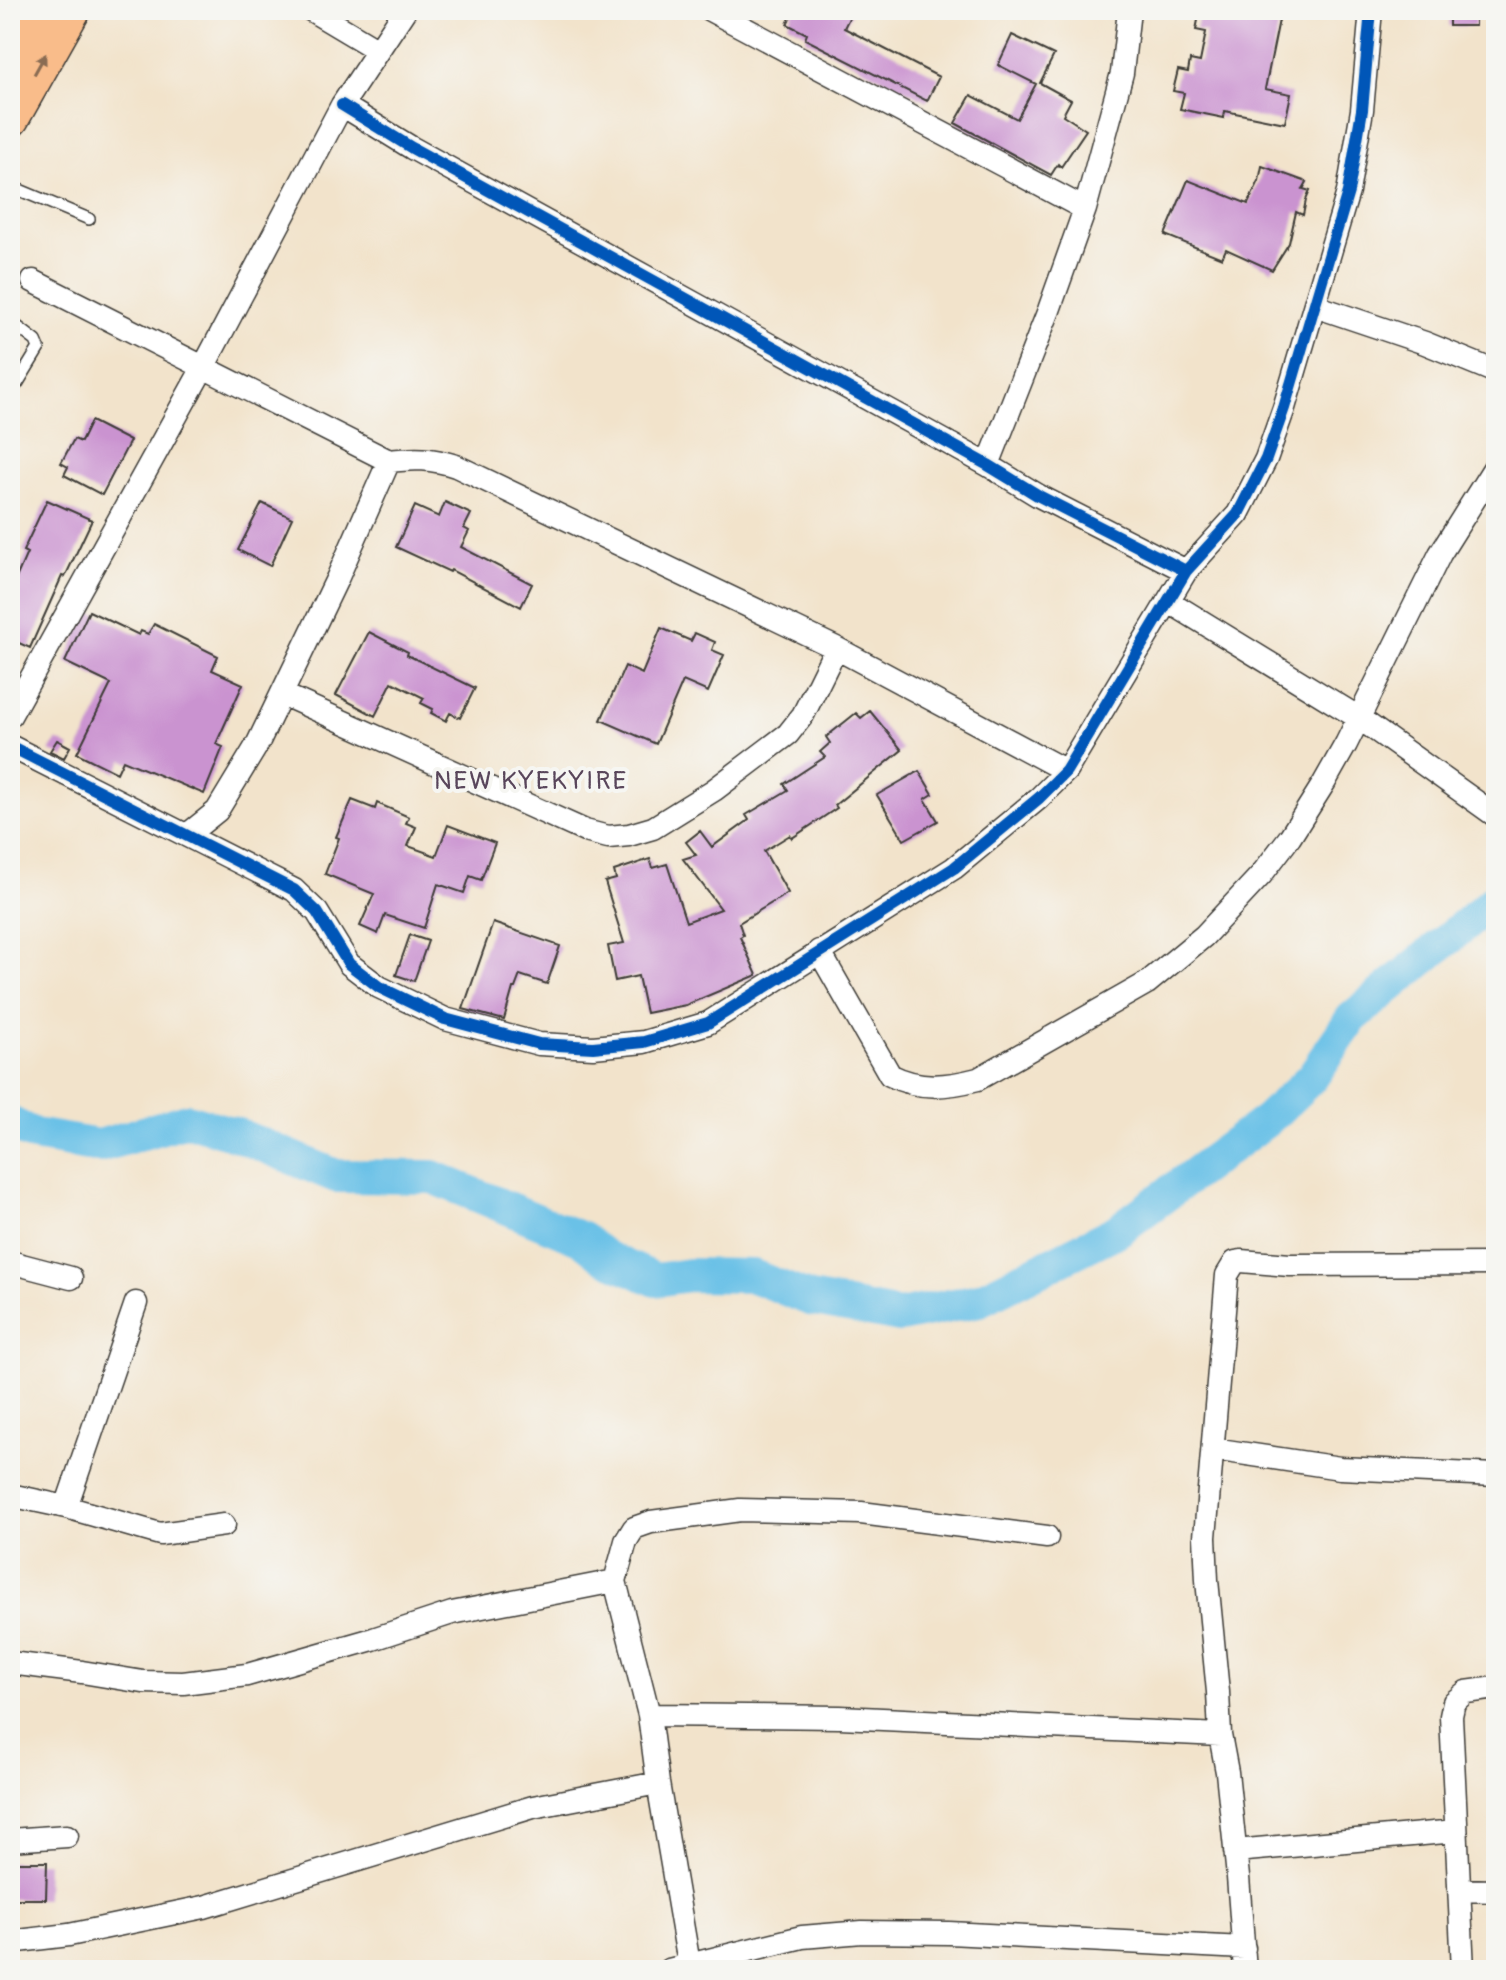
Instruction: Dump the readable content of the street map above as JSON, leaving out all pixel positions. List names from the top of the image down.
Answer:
{
  "districts": ["NEW KYEKYIRE"]
}
